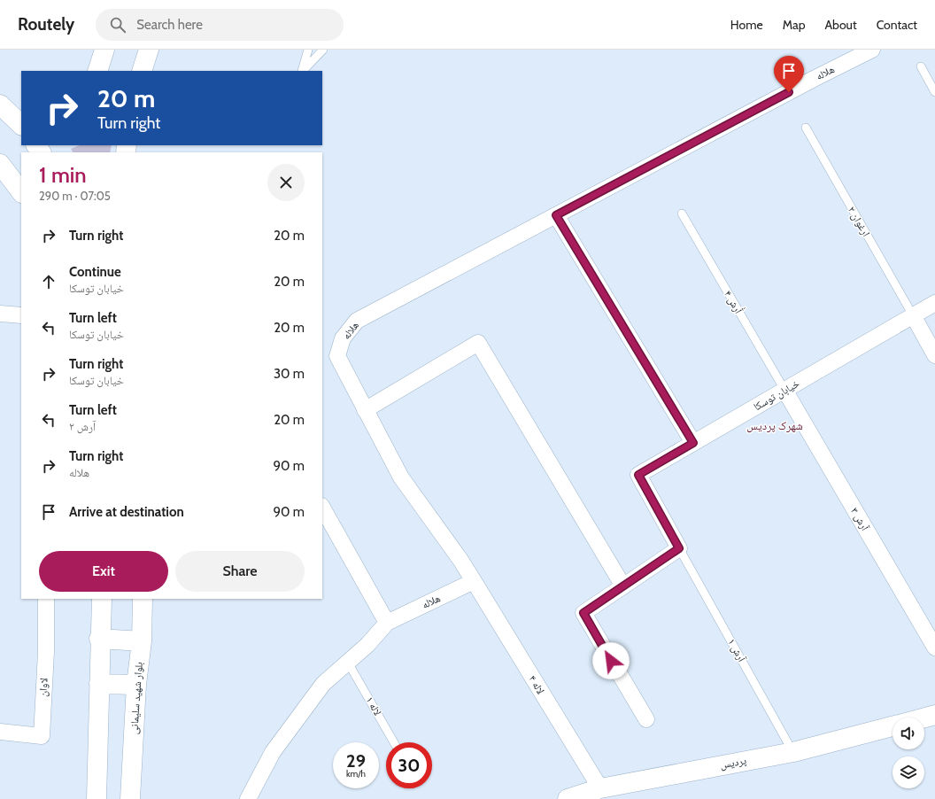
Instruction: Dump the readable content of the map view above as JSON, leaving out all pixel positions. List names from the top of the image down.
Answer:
{
  "streets": {
    "main road": ["بلوار شهید سلیمانی", "پردیس"],
    "street": [
      "هلاله",
      "خیابان توسکا",
      "آرش ۳",
      "لاله ۴",
      "لاوان"
    ],
    "lane": [
      "ارغوان ۲",
      "آٰرش ۴",
      "آرش ۱",
      "لاله ۱"
    ]
  },
  "crossings": [
    ["هلاله", "لاله ۴"],
    ["هلاله", "لاله ۱"],
    ["ارغوان ۲", "خیابان توسکا"],
    ["آٰرش ۴", "خیابان توسکا"],
    ["آٰرش ۴", "آرش ۳"],
    ["خیابان توسکا", "آرش ۳"],
    ["خیابان توسکا", "آرش ۱"],
    ["آرش ۱", "پردیس"],
    ["لاله ۴", "پردیس"]
  ],
  "districts": ["شهرک پردیس"],
  "page": {
    "header": "Routely",
    "search": "Search here",
    "nav": [
      "Home",
      "Map",
      "About",
      "Contact"
    ],
    "turn": ["20 m", "Turn right"],
    "heading": ["1 min", "290 m · 07:05"],
    "list": [
      {
        "name": "Turn right",
        "value": "20 m"
      },
      {
        "name": "Continue",
        "note": "خیابان توسکا",
        "value": "20 m"
      },
      {
        "name": "Turn left",
        "note": "خیابان توسکا",
        "value": "20 m"
      },
      {
        "name": "Turn right",
        "note": "خیابان توسکا",
        "value": "30 m"
      },
      {
        "name": "Turn left",
        "note": "آرش ۲",
        "value": "20 m"
      },
      {
        "name": "Turn right",
        "note": "هلاله",
        "value": "90 m"
      },
      {
        "name": "Arrive at destination",
        "value": "90 m"
      }
    ],
    "buttons": ["Exit", "Share"],
    "speed": "29 km/h",
    "limit": "30"
  }
}
